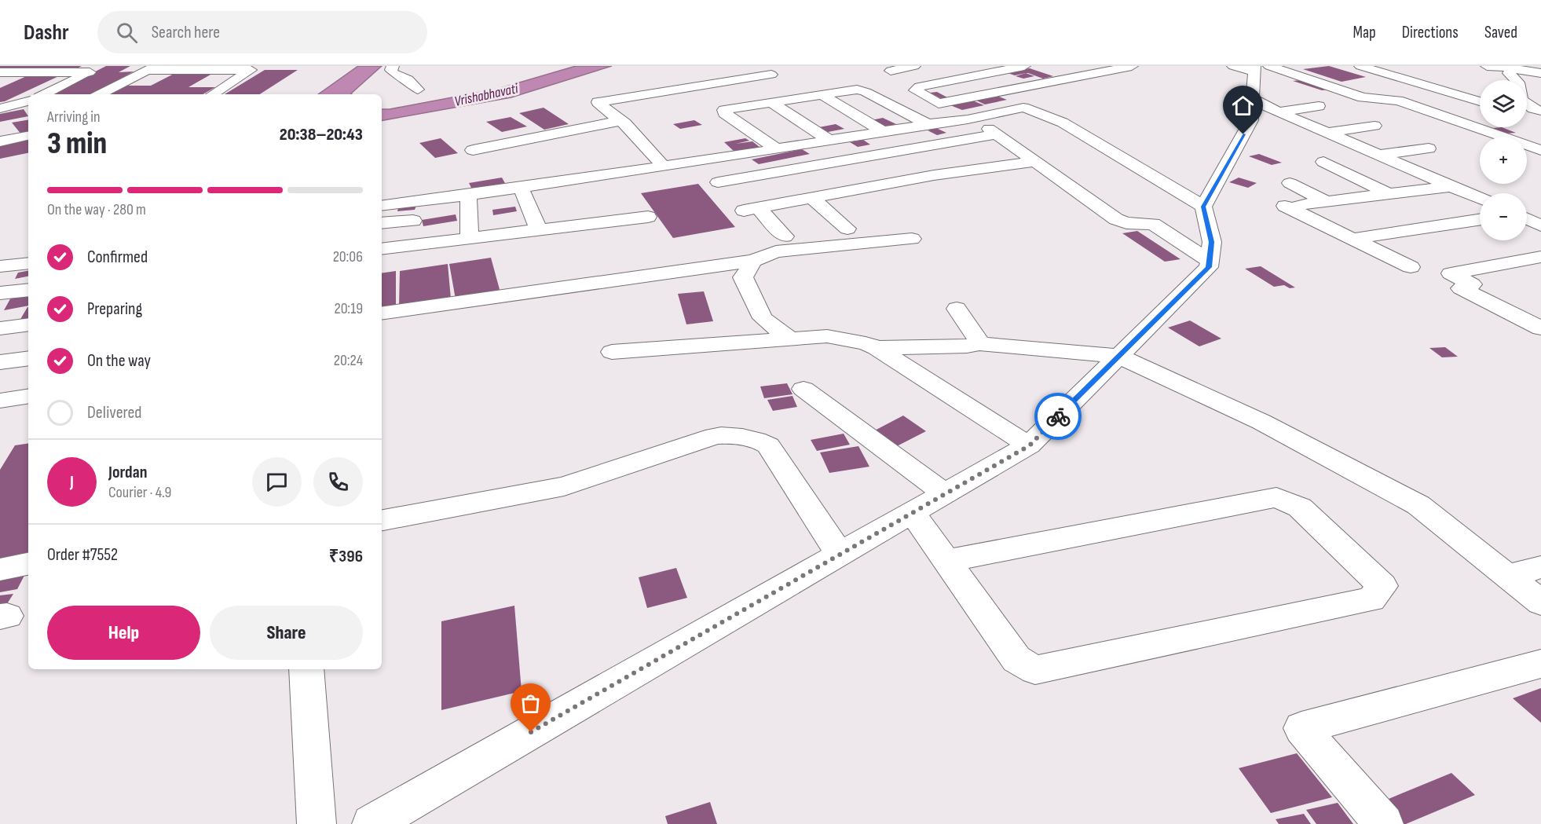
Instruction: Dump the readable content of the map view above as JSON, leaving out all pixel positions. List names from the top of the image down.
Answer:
{
  "water": ["Vrishabhavati"],
  "page": {
    "header": "Dashr",
    "search": "Search here",
    "nav": ["Map", "Directions", "Saved"],
    "map_buttons": ["+", "−"],
    "heading": ["3 min", "Arriving in", "20:38–20:43"],
    "panel": [
      "Jordan",
      "Courier · 4.9",
      "Order #7552",
      "₹396"
    ],
    "bar": "On the way · 280 m",
    "list": [
      ["Confirmed", "20:06"],
      ["Preparing", "20:19"],
      ["On the way", "20:24"],
      "Delivered"
    ],
    "round": "J",
    "buttons": ["Help", "Share"]
  }
}
